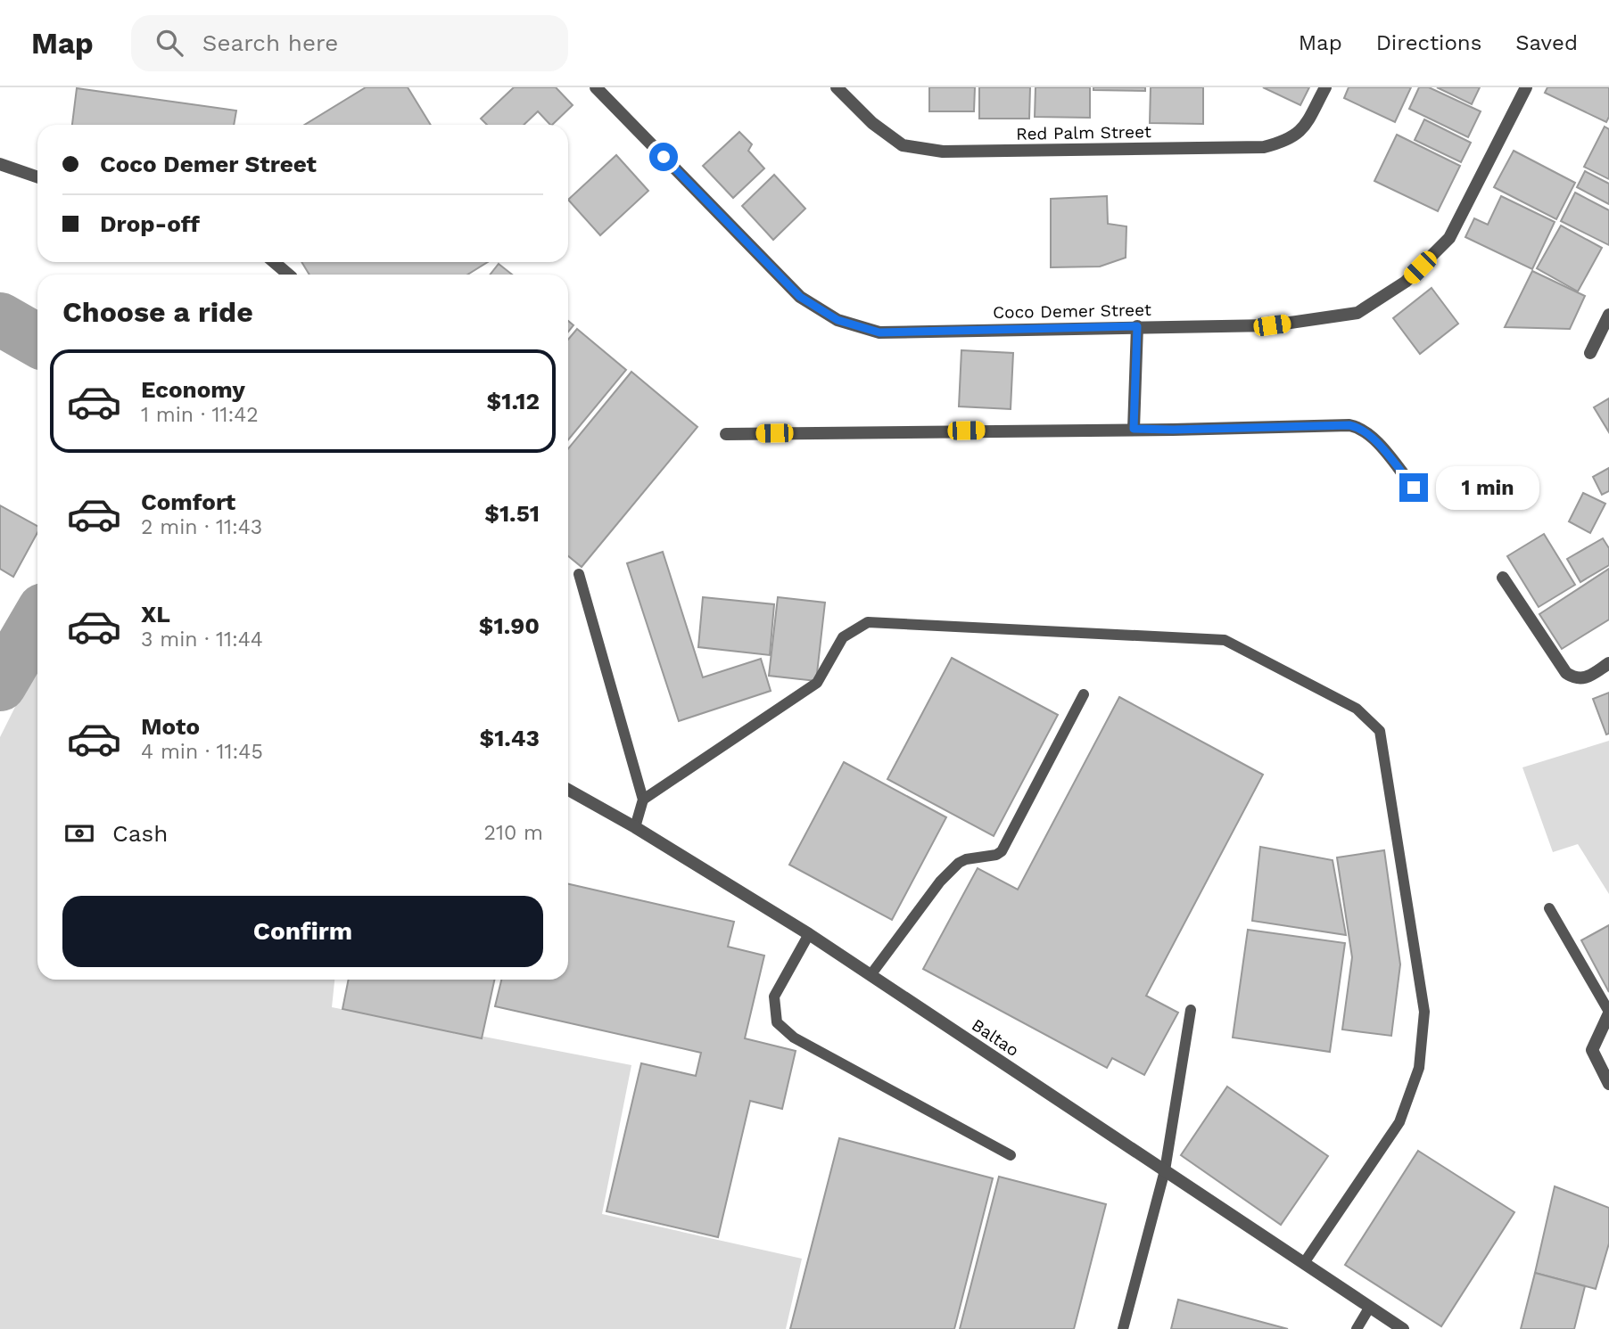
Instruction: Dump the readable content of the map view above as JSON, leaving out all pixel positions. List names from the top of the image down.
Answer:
{
  "streets": {
    "street": ["Red Palm Street", "Coco Demer Street", "Baltao"]
  },
  "page": {
    "header": "Map",
    "search": "Search here",
    "nav": ["Map", "Directions", "Saved"],
    "banner": ["Coco Demer Street", "Drop-off"],
    "heading": "Choose a ride",
    "list": [
      {
        "name": "Economy",
        "note": "1 min · 11:42",
        "value": "$1.12"
      },
      {
        "name": "Comfort",
        "note": "2 min · 11:43",
        "value": "$1.51"
      },
      {
        "name": "XL",
        "note": "3 min · 11:44",
        "value": "$1.90"
      },
      {
        "name": "Moto",
        "note": "4 min · 11:45",
        "value": "$1.43"
      }
    ],
    "bubble": "1 min",
    "pay": ["Cash", "210 m"],
    "buttons": "Confirm"
  }
}
